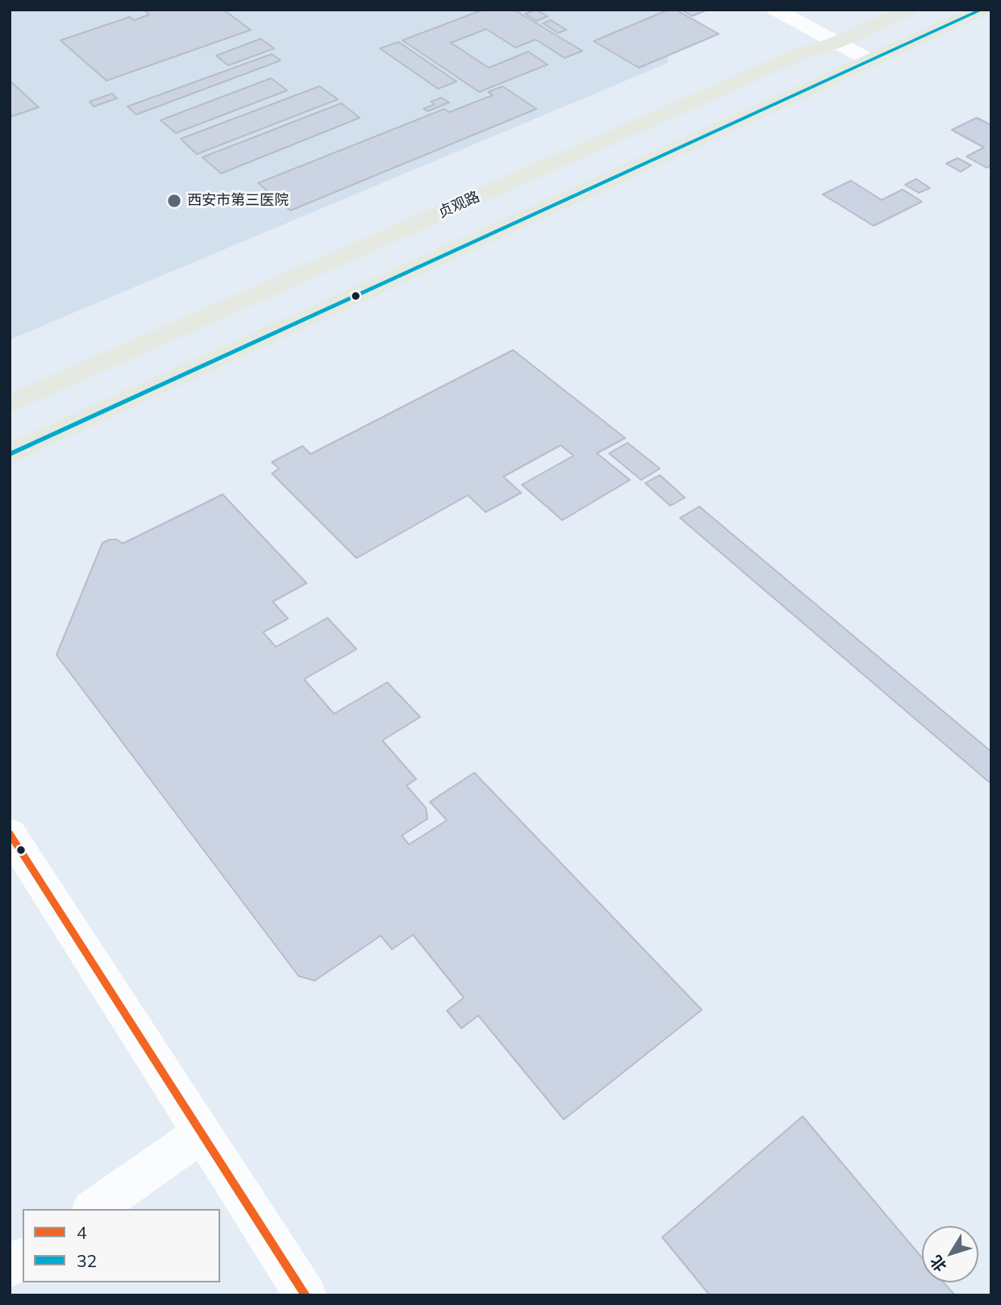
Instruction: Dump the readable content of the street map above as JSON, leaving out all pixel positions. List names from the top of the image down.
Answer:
{
  "streets": {
    "main road": ["贞观路"]
  },
  "places": ["西安市第三医院"],
  "lines": ["transit line 32", "transit line 4"],
  "legend": ["4", "32"],
  "north": "bottom left"
}
